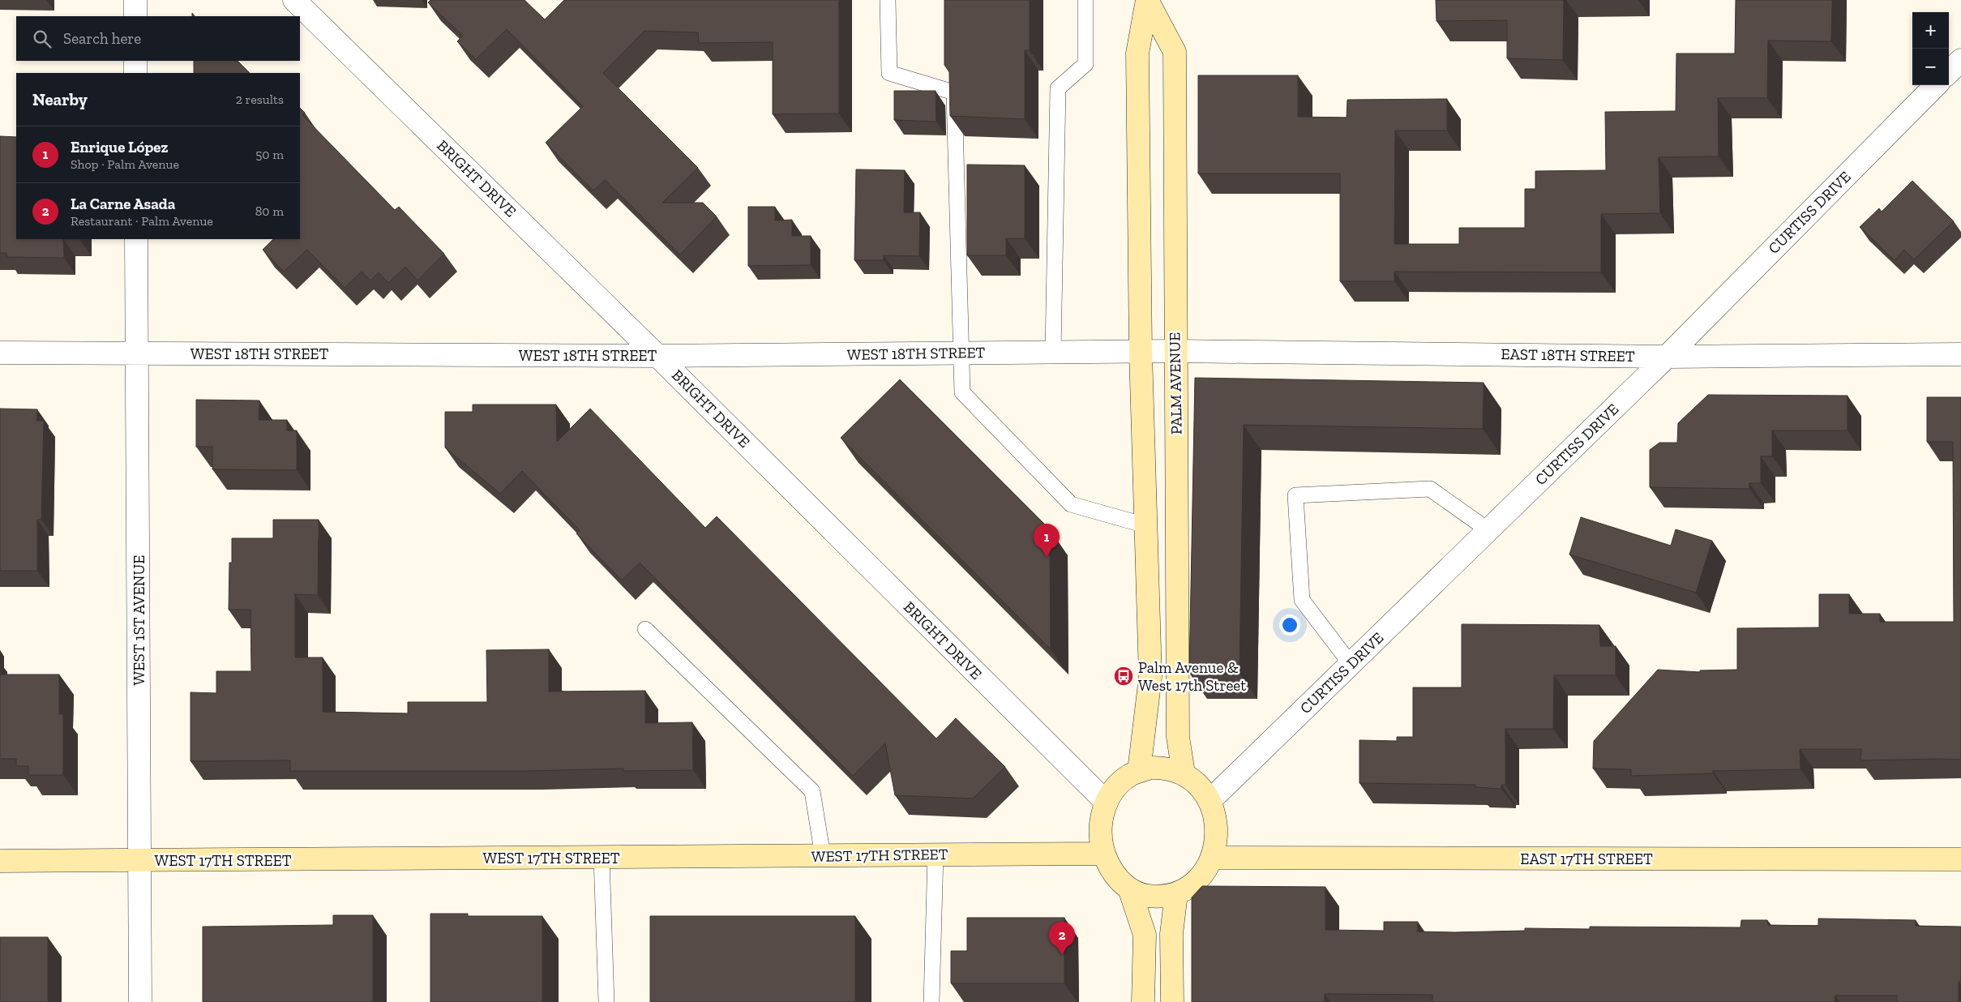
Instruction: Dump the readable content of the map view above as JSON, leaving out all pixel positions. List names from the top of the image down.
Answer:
{
  "streets": {
    "main road": ["PALM AVENUE", "WEST 17TH STREET", "EAST 17TH STREET"],
    "street": [
      "BRIGHT DRIVE",
      "CURTISS DRIVE",
      "WEST 18TH STREET",
      "EAST 18TH STREET",
      "WEST 1ST AVENUE"
    ]
  },
  "crossings": [
    ["BRIGHT DRIVE", "CURTISS DRIVE"],
    ["BRIGHT DRIVE", "WEST 18TH STREET"],
    ["BRIGHT DRIVE", "PALM AVENUE"],
    ["BRIGHT DRIVE", "WEST 17TH STREET"],
    ["BRIGHT DRIVE", "EAST 17TH STREET"],
    ["CURTISS DRIVE", "EAST 18TH STREET"],
    ["CURTISS DRIVE", "PALM AVENUE"],
    ["CURTISS DRIVE", "WEST 17TH STREET"],
    ["CURTISS DRIVE", "EAST 17TH STREET"],
    ["WEST 18TH STREET", "EAST 18TH STREET"],
    ["WEST 18TH STREET", "PALM AVENUE"],
    ["WEST 18TH STREET", "WEST 1ST AVENUE"],
    ["EAST 18TH STREET", "PALM AVENUE"],
    ["PALM AVENUE", "WEST 17TH STREET"],
    ["PALM AVENUE", "EAST 17TH STREET"],
    ["WEST 1ST AVENUE", "WEST 17TH STREET"],
    ["WEST 17TH STREET", "EAST 17TH STREET"]
  ],
  "places": {
    "bus stop": ["Palm Avenue & West 17th Street"]
  },
  "page": {
    "map_buttons": ["+", "−"],
    "search": "Search here",
    "heading": ["Nearby", "2 results"],
    "list": [
      {
        "mark": "1",
        "name": "Enrique López",
        "note": "Shop · Palm Avenue",
        "value": "50 m"
      },
      {
        "mark": "2",
        "name": "La Carne Asada",
        "note": "Restaurant · Palm Avenue",
        "value": "80 m"
      }
    ],
    "pins": ["1", "2"]
  }
}
